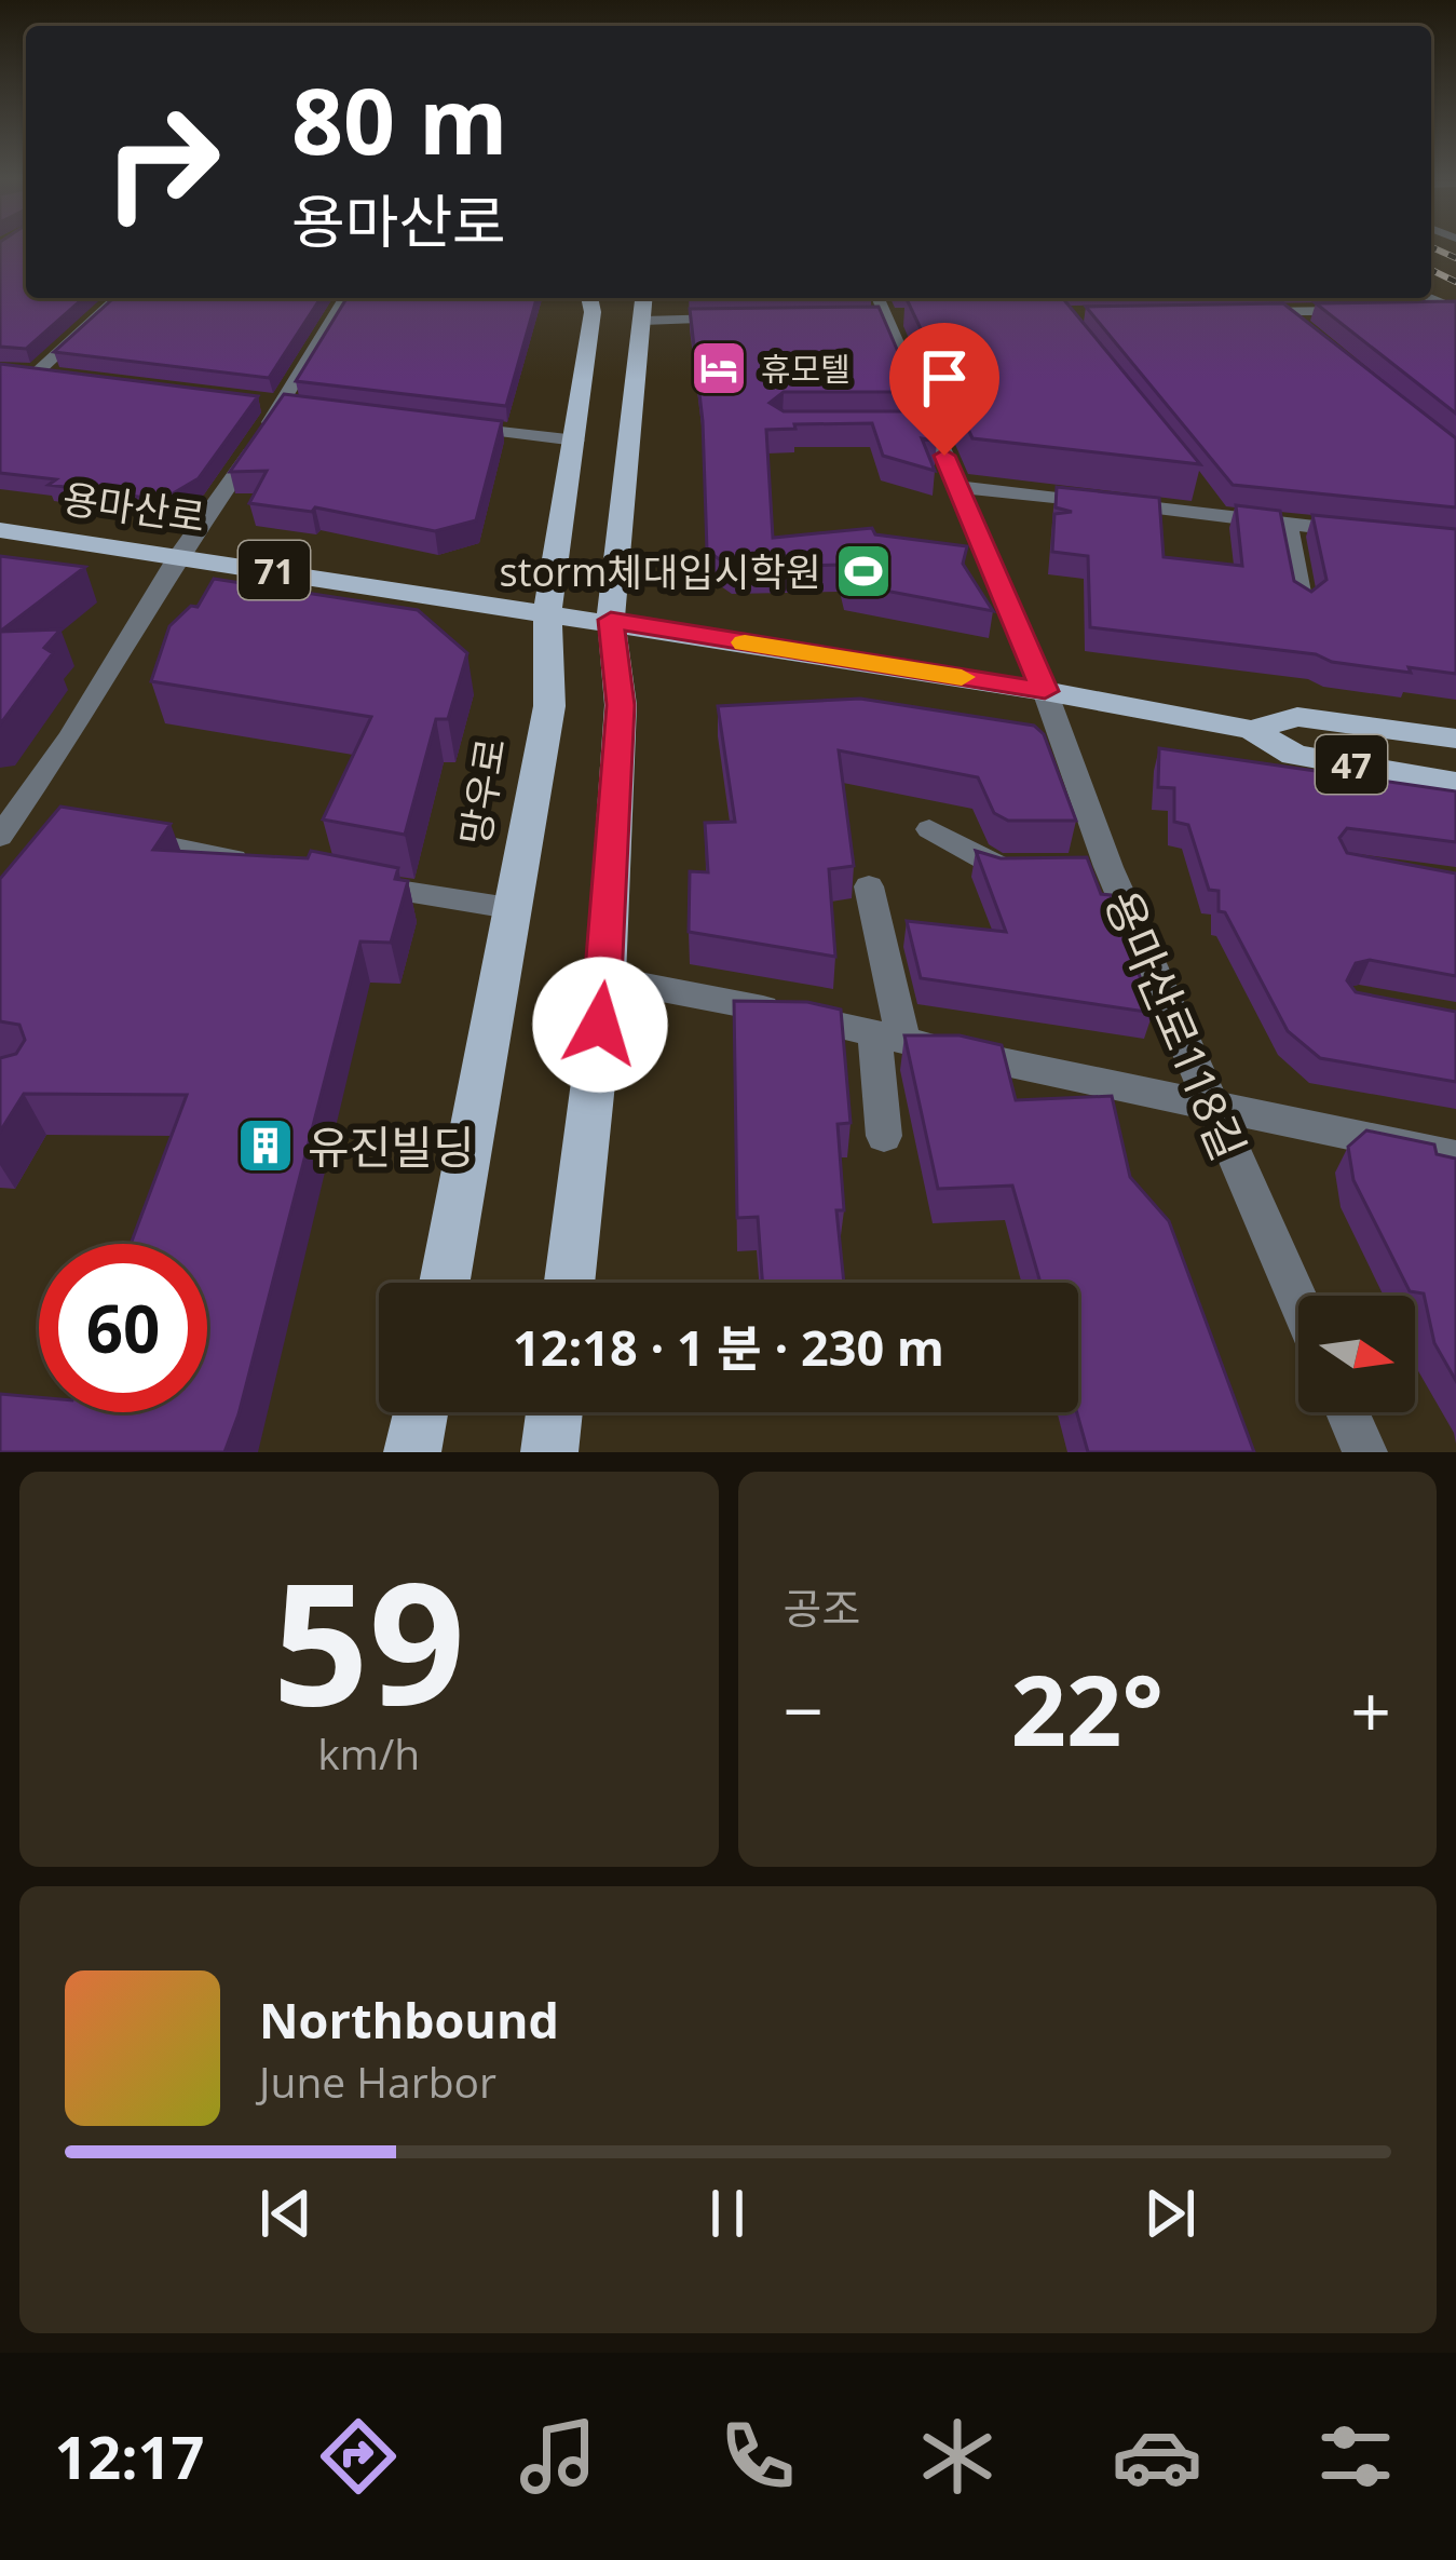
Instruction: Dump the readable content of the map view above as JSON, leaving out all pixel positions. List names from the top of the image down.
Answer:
{
  "streets": {
    "main road": [
      "용마산로",
      "71",
      "47",
      "망우로"
    ],
    "street": ["용마산로118길"]
  },
  "crossings": [
    ["용마산로", "망우로"],
    ["용마산로", "용마산로118길"]
  ],
  "places": {
    "hotel": ["휴모텔"],
    "sports": ["storm체대입시학원"],
    "building": ["유진빌딩"]
  },
  "north": "right",
  "page": {
    "turn": ["80 m", "용마산로"],
    "limit": "60",
    "trip": "12:18 · 1 분 · 230 m",
    "tile": [
      ["59", "km/h"],
      "공조"
    ],
    "heat": ["−", "22°", "+"],
    "song": ["Northbound", "June Harbor"],
    "tabs": "12:17"
  }
}
